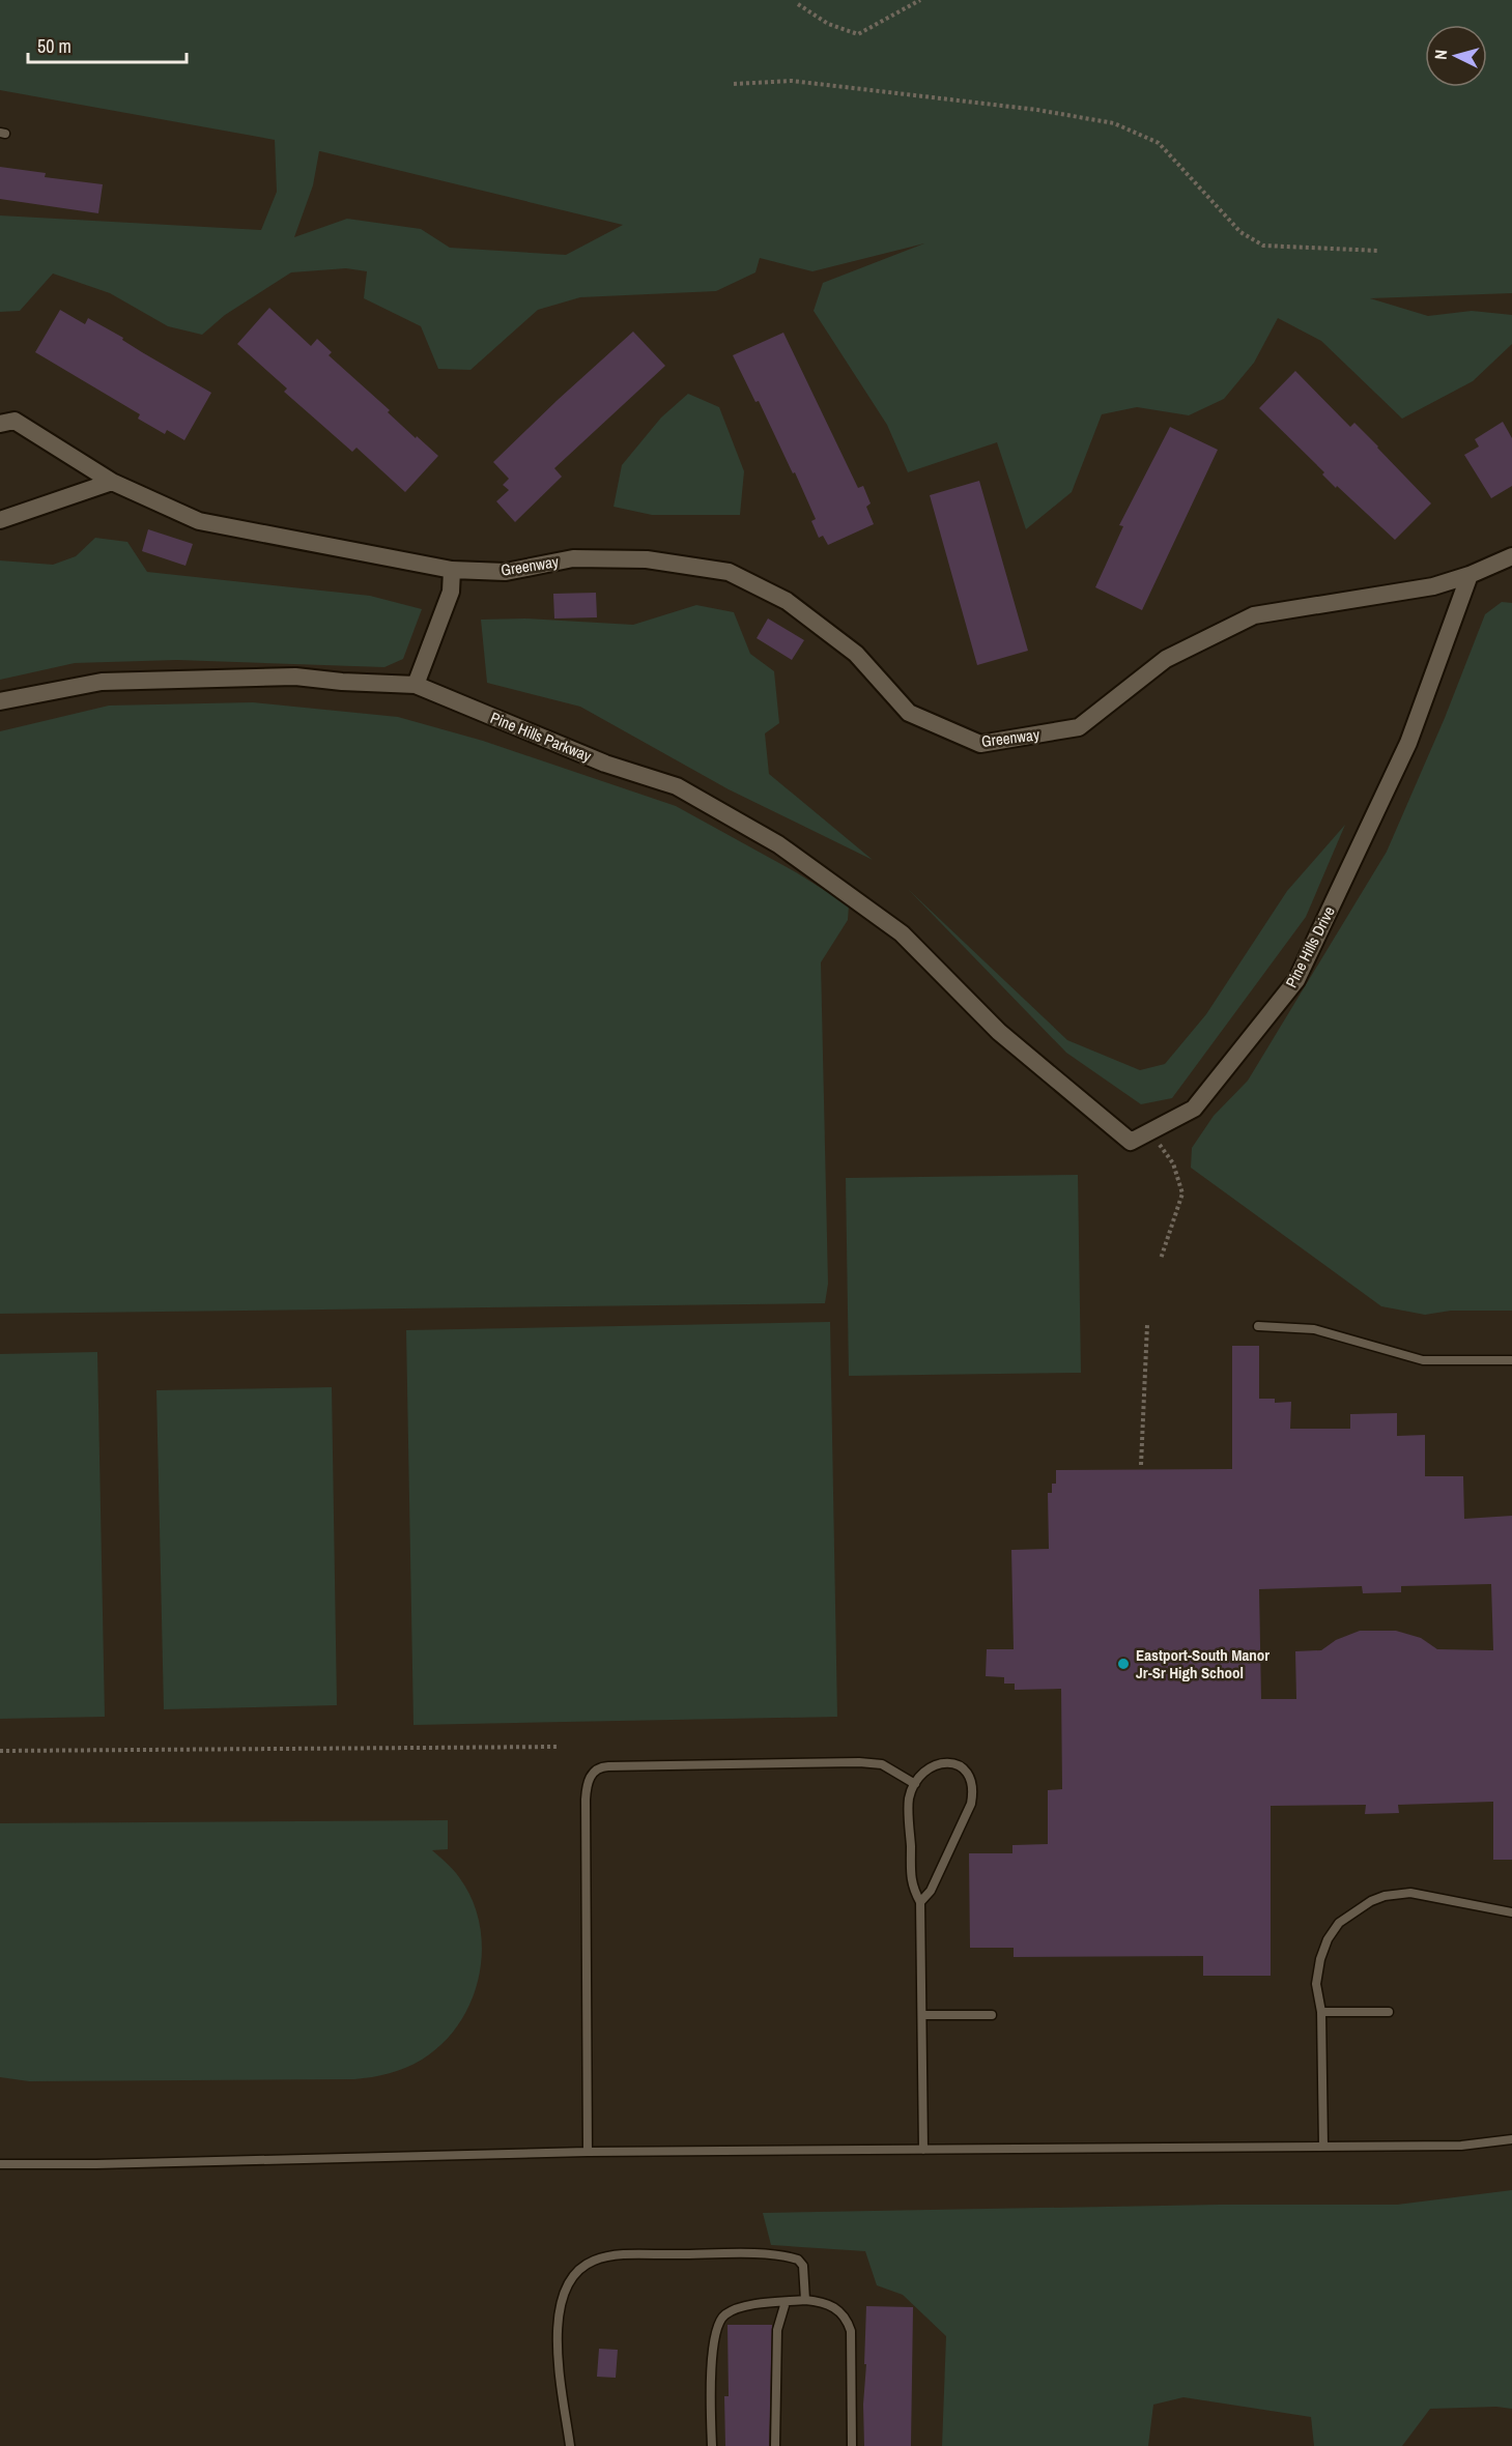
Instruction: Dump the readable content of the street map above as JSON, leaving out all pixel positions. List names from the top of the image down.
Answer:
{
  "streets": {
    "street": ["Greenway", "Pine Hills Parkway", "Pine Hills Drive"]
  },
  "crossings": [
    ["Greenway", "Pine Hills Drive"],
    ["Pine Hills Parkway", "Pine Hills Drive"]
  ],
  "places": ["Eastport-South Manor Jr-Sr High School"],
  "scale_bar": "50 m",
  "north": "left"
}
